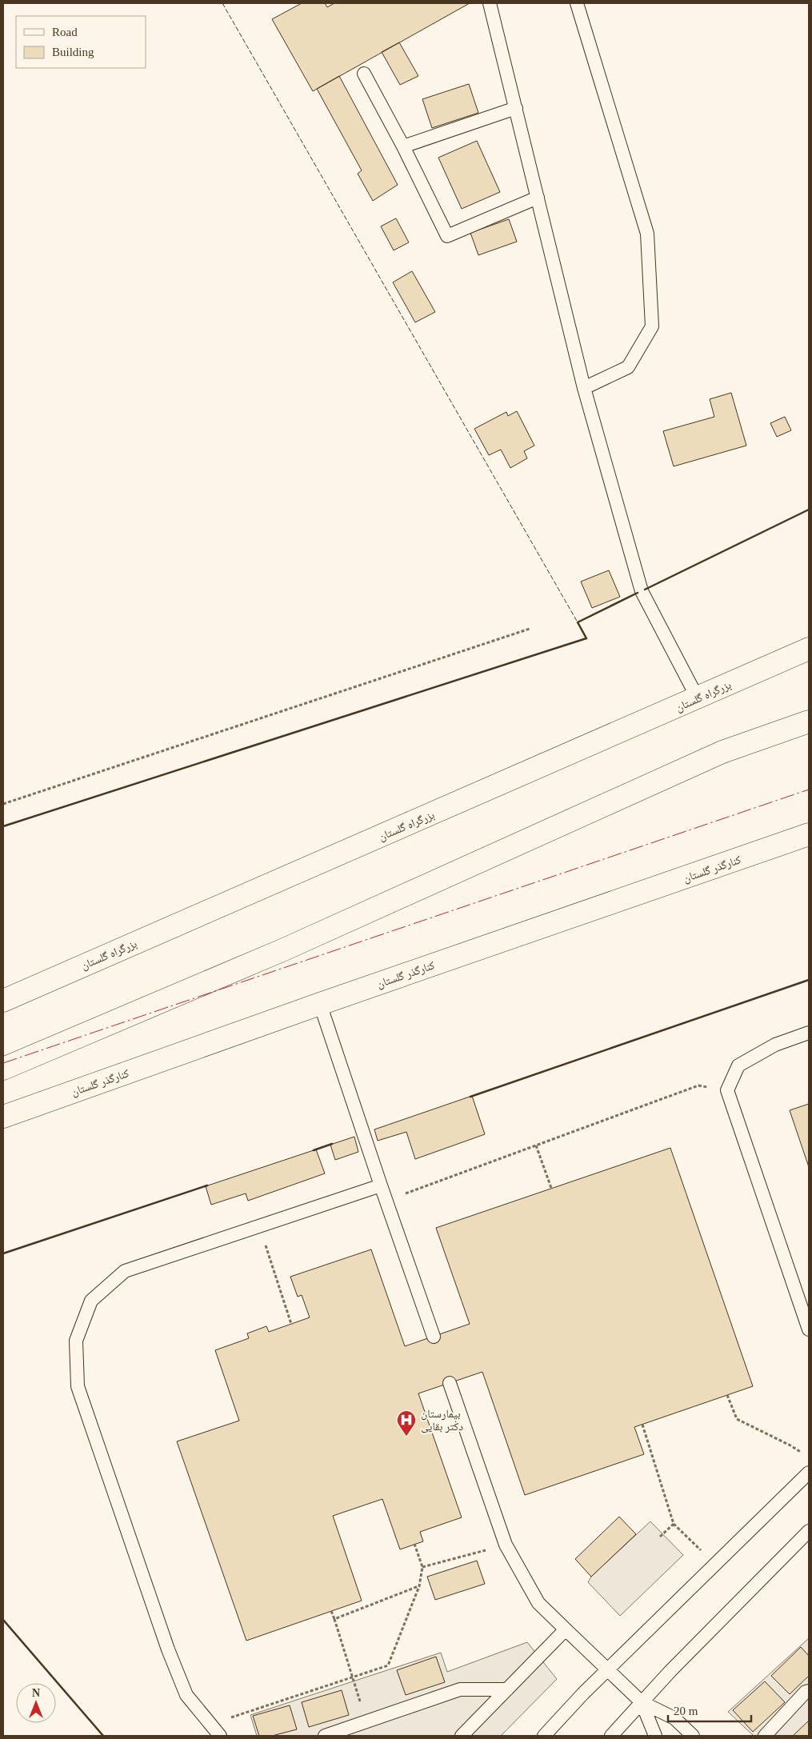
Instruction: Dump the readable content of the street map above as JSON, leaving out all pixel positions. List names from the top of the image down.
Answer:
{
  "streets": {
    "main road": ["بزرگراه گلستان", "کنارگذر گلستان"]
  },
  "places": {
    "hospital": ["بیمارستان دکتر بقایی"]
  },
  "legend": ["Road", "Building"],
  "scale_bar": "20 m",
  "north": "top"
}
